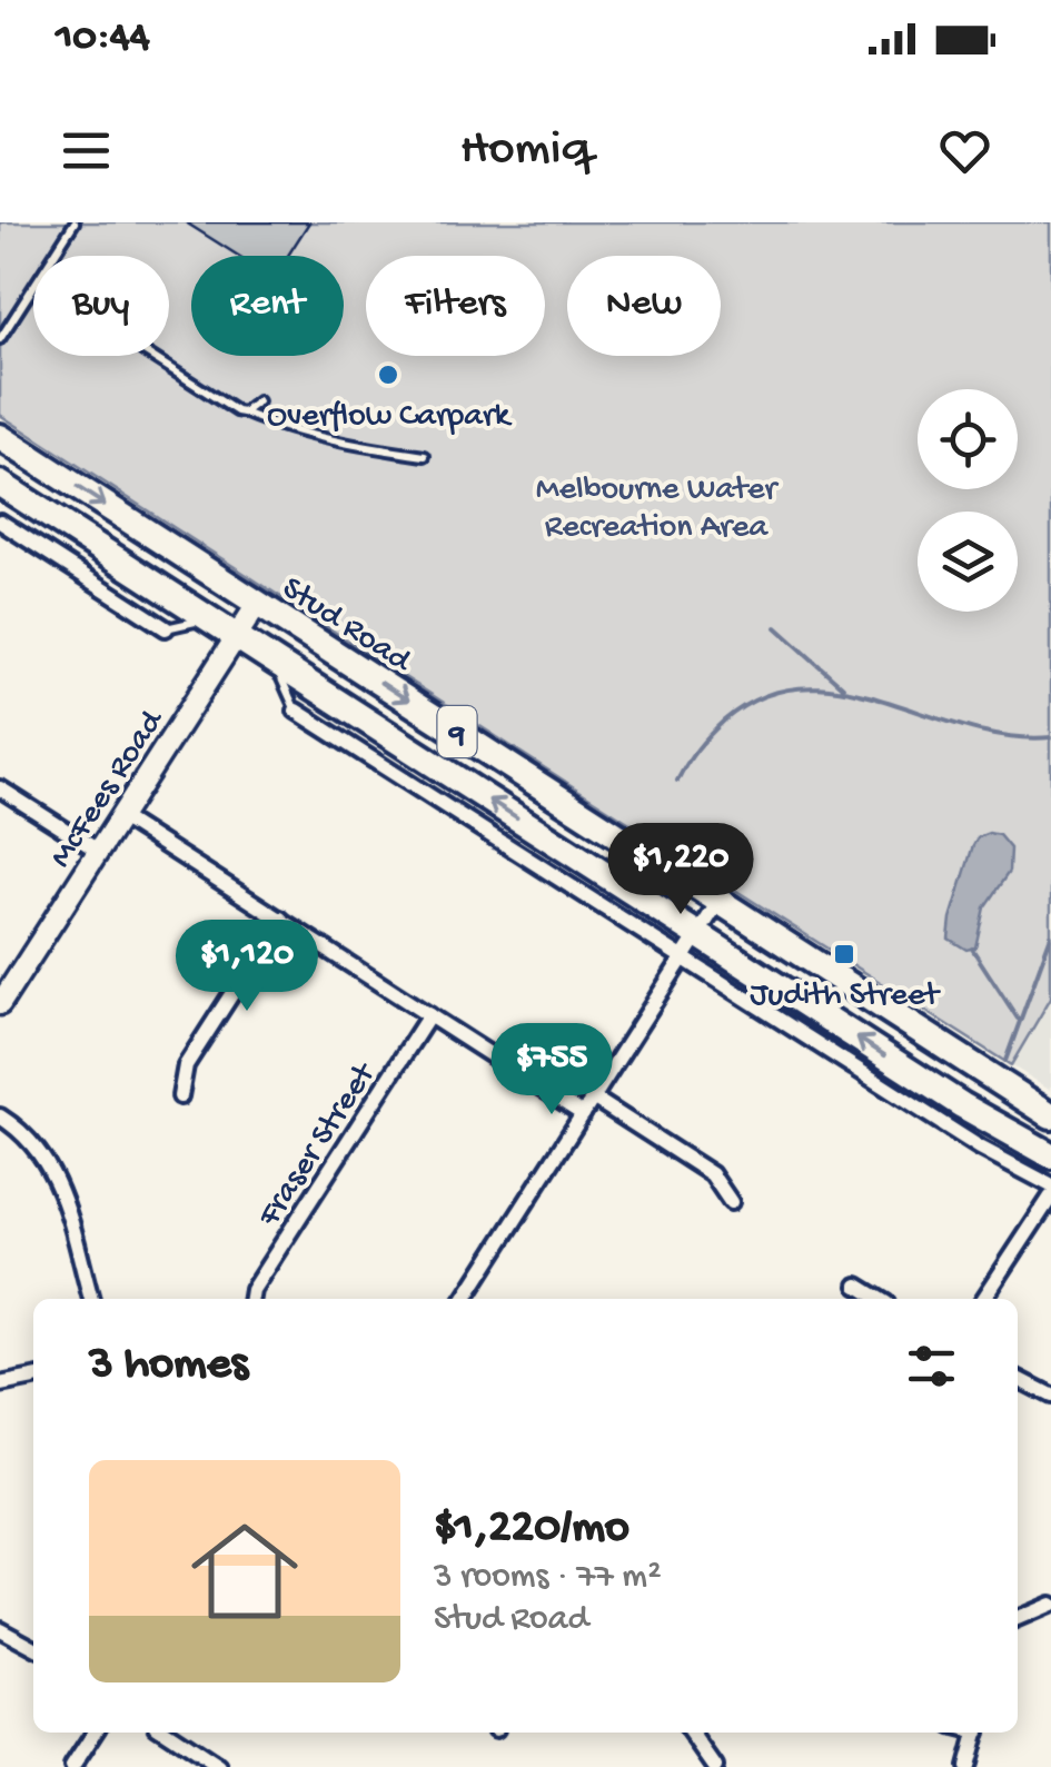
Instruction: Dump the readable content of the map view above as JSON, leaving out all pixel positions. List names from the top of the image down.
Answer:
{
  "streets": {
    "highway": ["Stud Road", "9"],
    "street": ["McFees Road", "Fraser Street"]
  },
  "crossings": [
    ["Stud Road", "McFees Road"],
    ["9", "McFees Road"]
  ],
  "parks": ["Melbourne Water Recreation Area"],
  "places": {
    "other": ["Overflow Carpark"],
    "transit": ["Judith Street"]
  },
  "page": {
    "status": "10:44",
    "header": "Homiq",
    "chip": [
      "Buy",
      "Rent",
      "Filters",
      "New"
    ],
    "price": ["$1,220", "$1,120", "$755"],
    "heading": "3 homes",
    "list": [
      {
        "name": "$1,220/mo",
        "note": "3 rooms · 77 m² · Stud Road"
      }
    ]
  }
}
